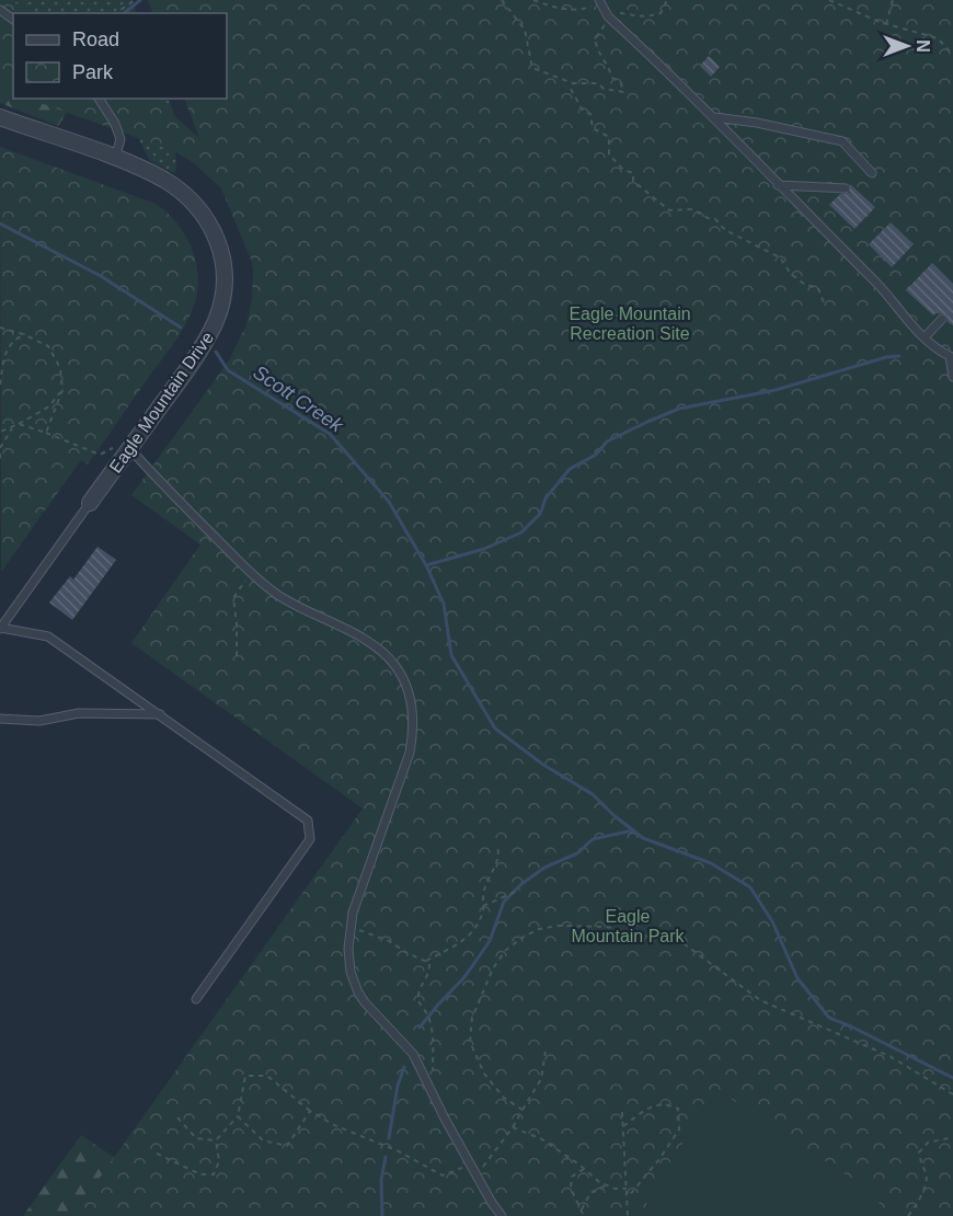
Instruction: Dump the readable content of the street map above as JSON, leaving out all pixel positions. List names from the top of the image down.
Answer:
{
  "streets": {
    "street": ["Eagle Mountain Drive"]
  },
  "water": ["Scott Creek"],
  "parks": ["Eagle Mountain Recreation Site", "Eagle Mountain Park"],
  "legend": ["Road", "Park"],
  "north": "right"
}
